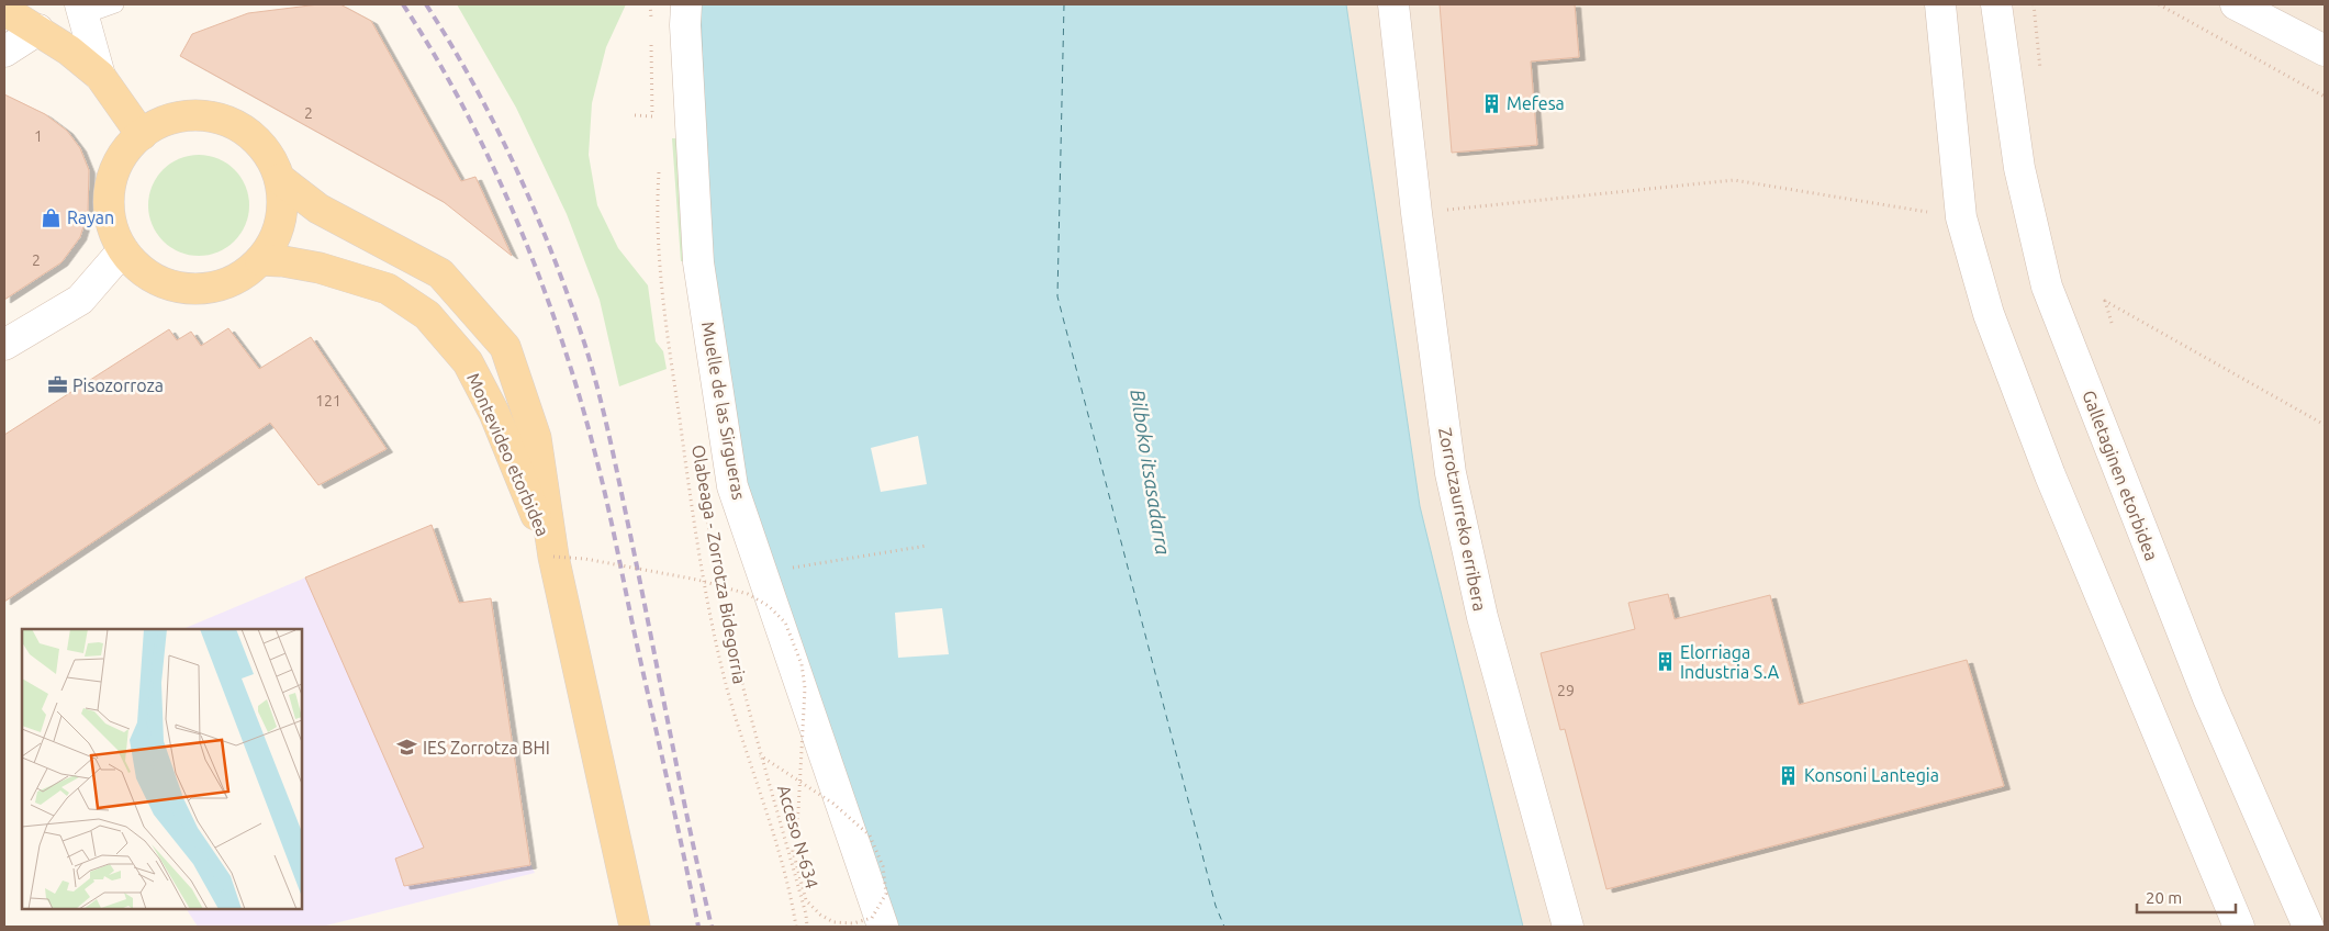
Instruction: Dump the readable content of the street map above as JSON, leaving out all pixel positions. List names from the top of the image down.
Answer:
{
  "streets": {
    "main road": ["Montevideo etorbidea"],
    "street": ["Muelle de las Sirgueras", "Galletaginen etorbidea", "Zorrotzaurreko erribera"],
    "path": ["Olabeaga - Zorrotza Bidegorria", "Acceso N-634"]
  },
  "crossings": [
    ["Montevideo etorbidea", "Acceso N-634"]
  ],
  "water": ["Bilboko itsasadarra"],
  "places": {
    "building": ["Mefesa", "Elorriaga Industria S.A", "Konsoni Lantegia"],
    "shop": ["Rayan"],
    "office": ["Pisozorroza"],
    "school or university": ["IES Zorrotza BHI"]
  },
  "house_numbers": [
    "2",
    "1",
    "2",
    "121",
    "29"
  ],
  "scale_bar": "20 m"
}
